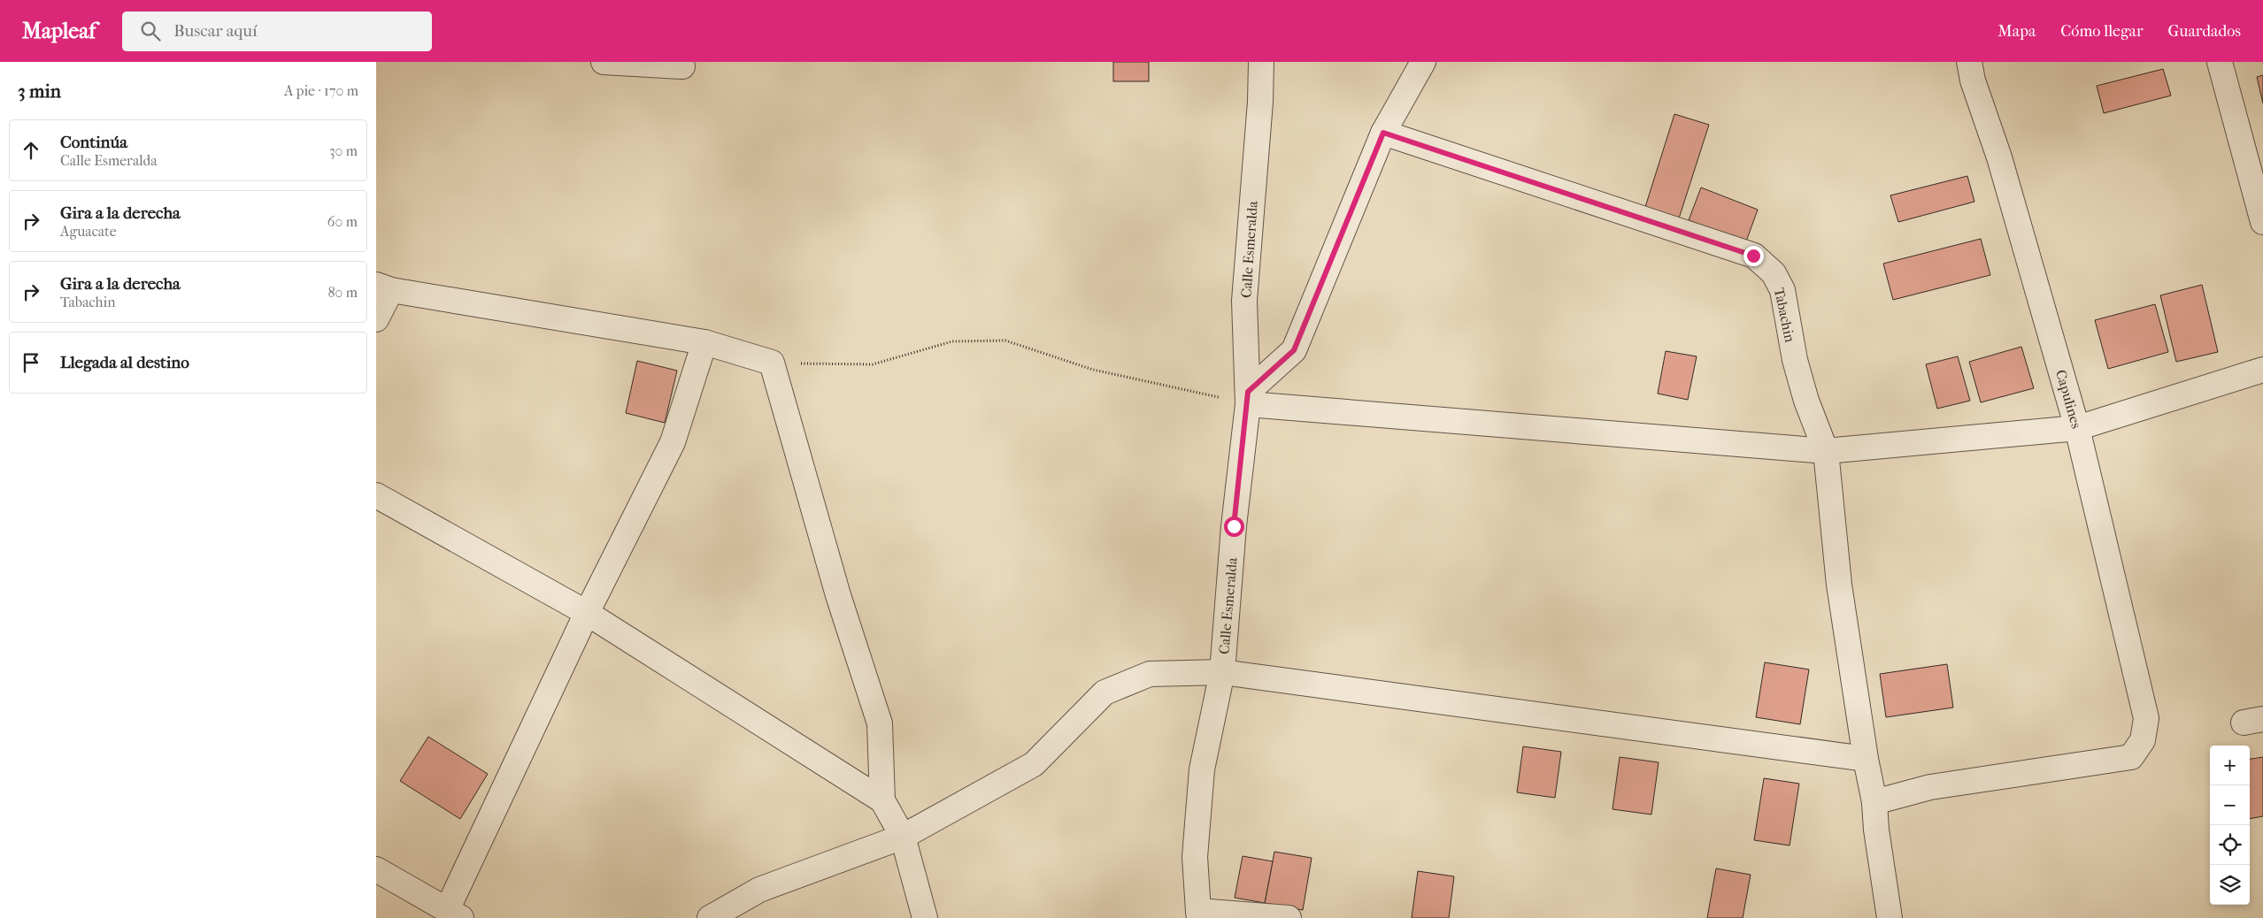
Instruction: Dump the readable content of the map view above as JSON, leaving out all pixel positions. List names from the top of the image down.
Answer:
{
  "streets": {
    "street": ["Calle Esmeralda", "Tabachin", "Capulines"]
  },
  "crossings": [
    ["Tabachin", "Capulines"]
  ],
  "page": {
    "header": "Mapleaf",
    "search": "Buscar aquí",
    "nav": ["Mapa", "Cómo llegar", "Guardados"],
    "heading": ["3 min", "A pie · 170 m"],
    "list": [
      ["Continúa", "Calle Esmeralda", "30 m"],
      ["Gira a la derecha", "Aguacate", "60 m"],
      ["Gira a la derecha", "Tabachin", "80 m"],
      "Llegada al destino"
    ],
    "map_buttons": ["+", "−"]
  }
}
